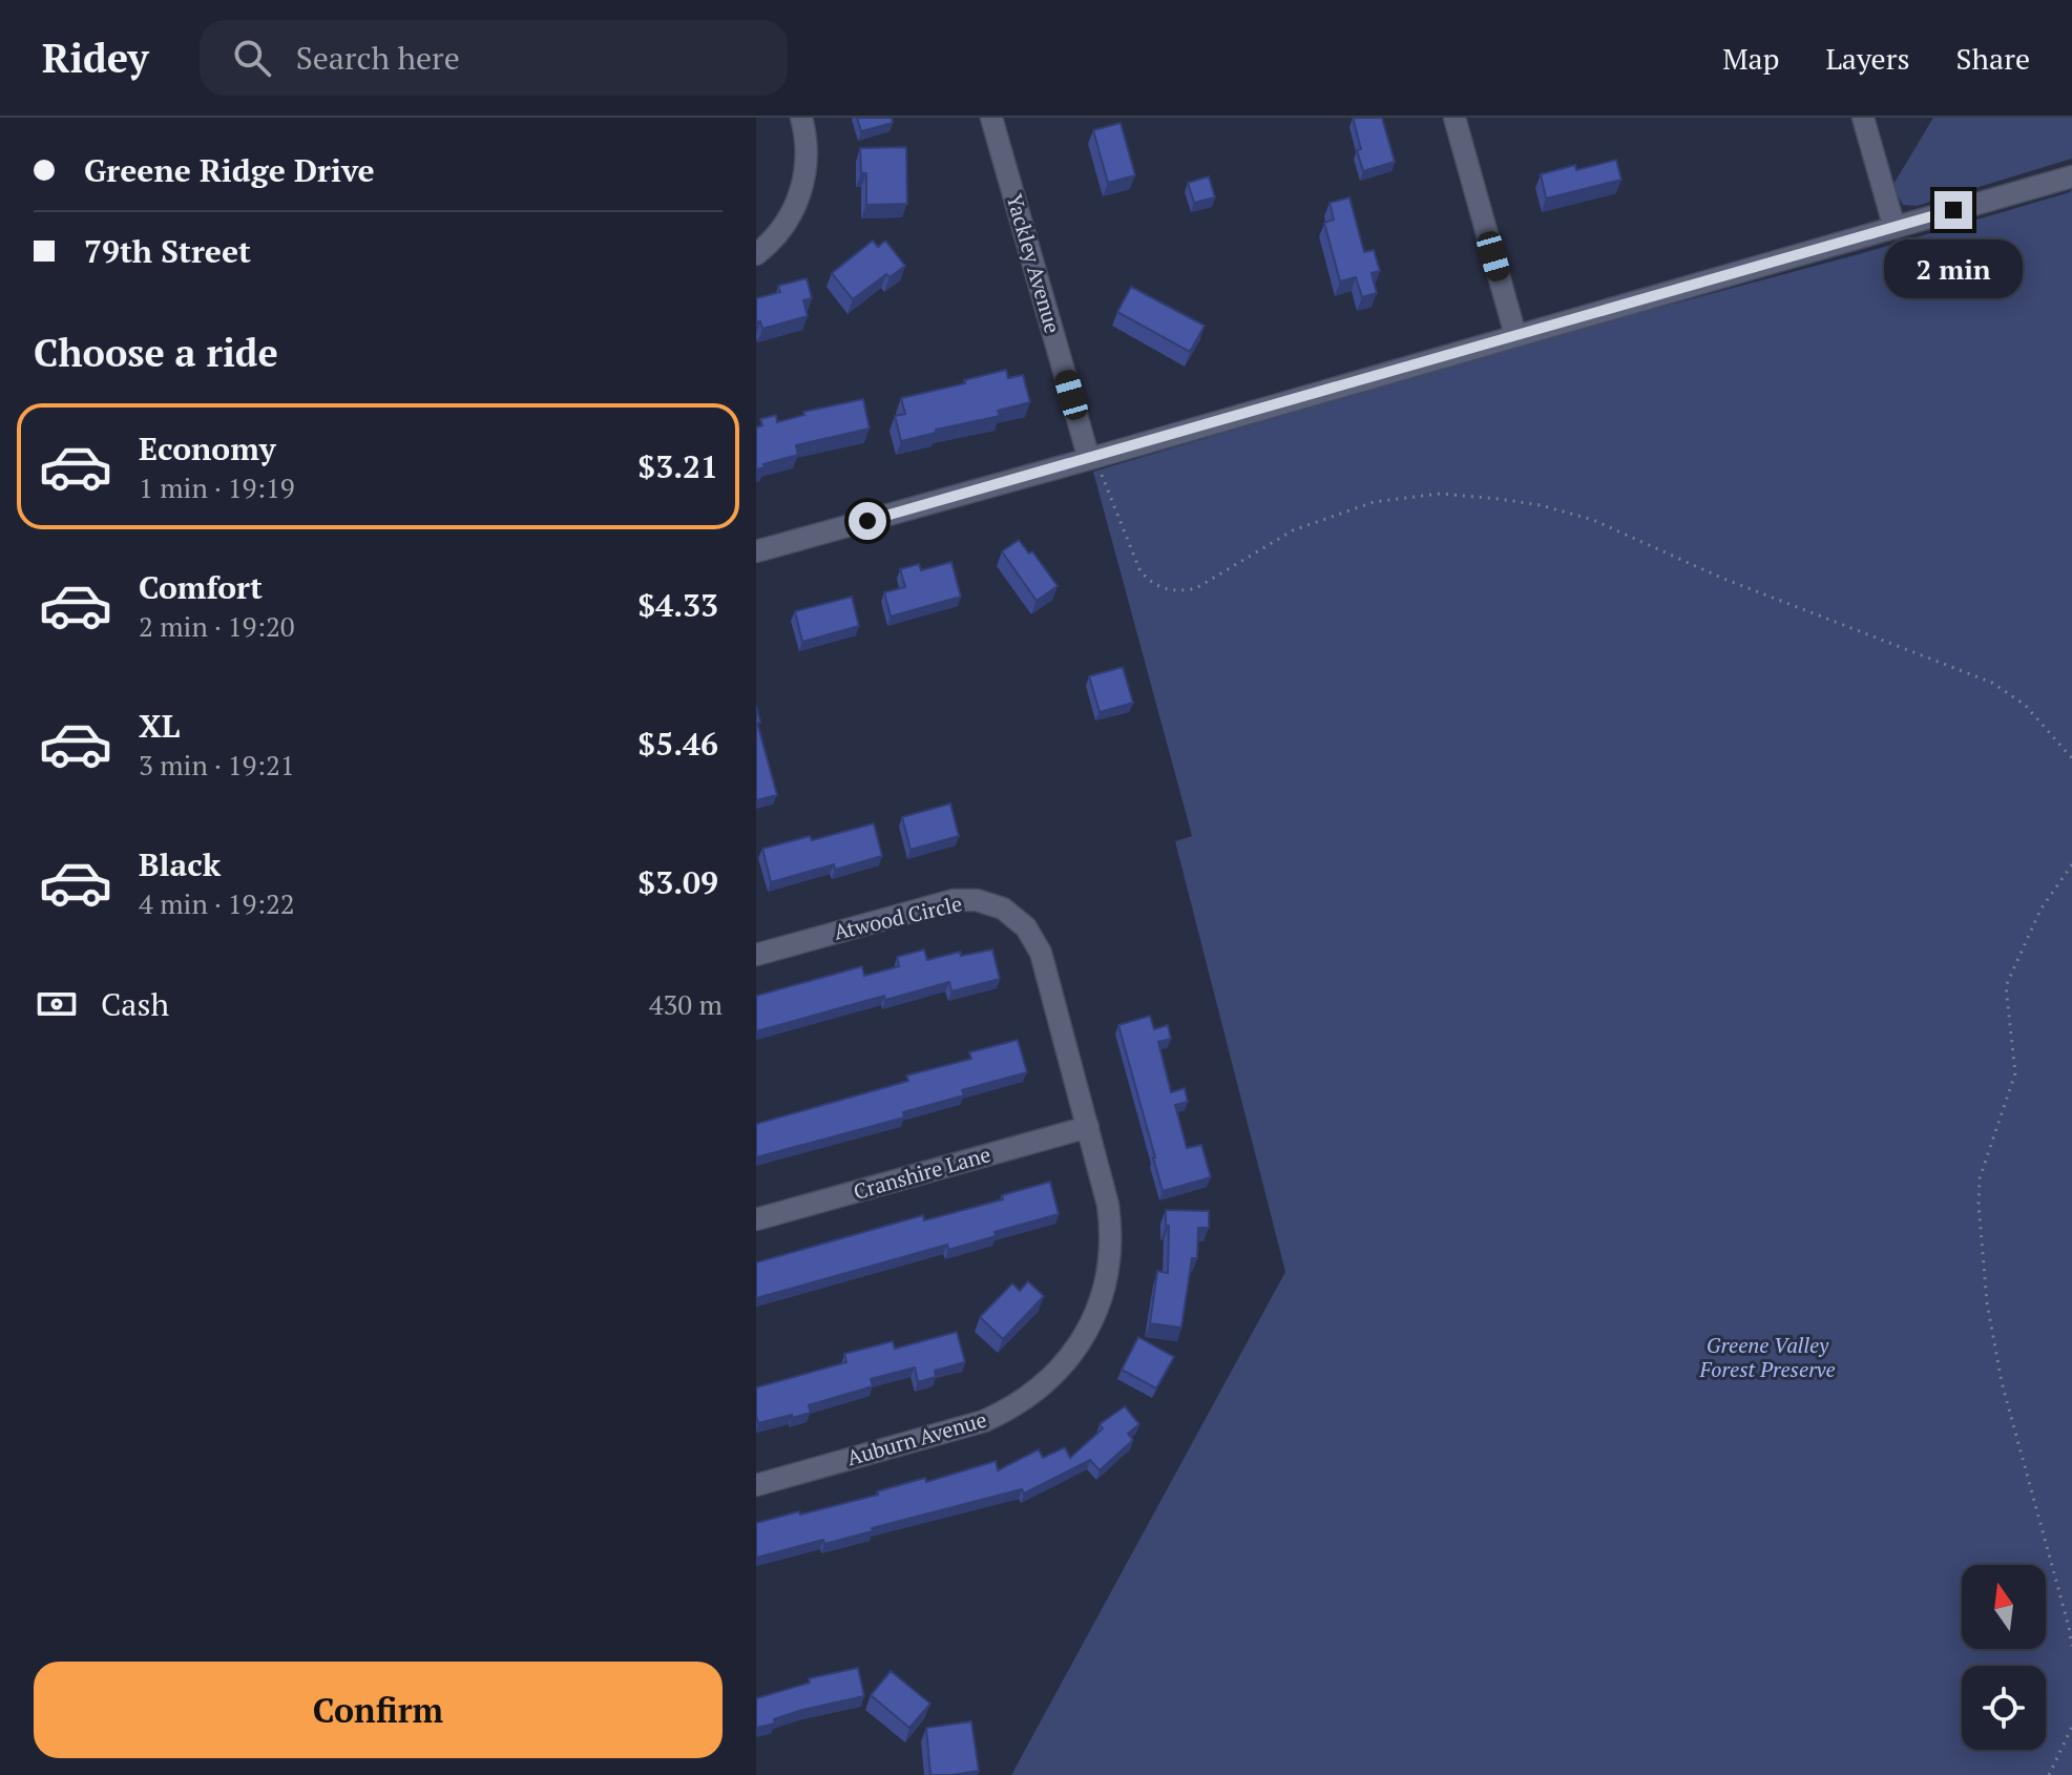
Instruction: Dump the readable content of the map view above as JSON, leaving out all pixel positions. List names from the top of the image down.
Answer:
{
  "streets": {
    "street": [
      "Yackley Avenue",
      "Atwood Circle",
      "Cranshire Lane",
      "Auburn Avenue"
    ]
  },
  "crossings": [
    ["Atwood Circle", "Cranshire Lane"],
    ["Atwood Circle", "Auburn Avenue"],
    ["Cranshire Lane", "Auburn Avenue"]
  ],
  "parks": ["Greene Valley Forest Preserve"],
  "north": "top",
  "page": {
    "header": "Ridey",
    "search": "Search here",
    "nav": ["Map", "Layers", "Share"],
    "banner": ["Greene Ridge Drive", "79th Street"],
    "bubble": "2 min",
    "heading": "Choose a ride",
    "list": [
      {
        "name": "Economy",
        "note": "1 min · 19:19",
        "value": "$3.21"
      },
      {
        "name": "Comfort",
        "note": "2 min · 19:20",
        "value": "$4.33"
      },
      {
        "name": "XL",
        "note": "3 min · 19:21",
        "value": "$5.46"
      },
      {
        "name": "Black",
        "note": "4 min · 19:22",
        "value": "$3.09"
      }
    ],
    "pay": ["Cash", "430 m"],
    "buttons": "Confirm"
  }
}
